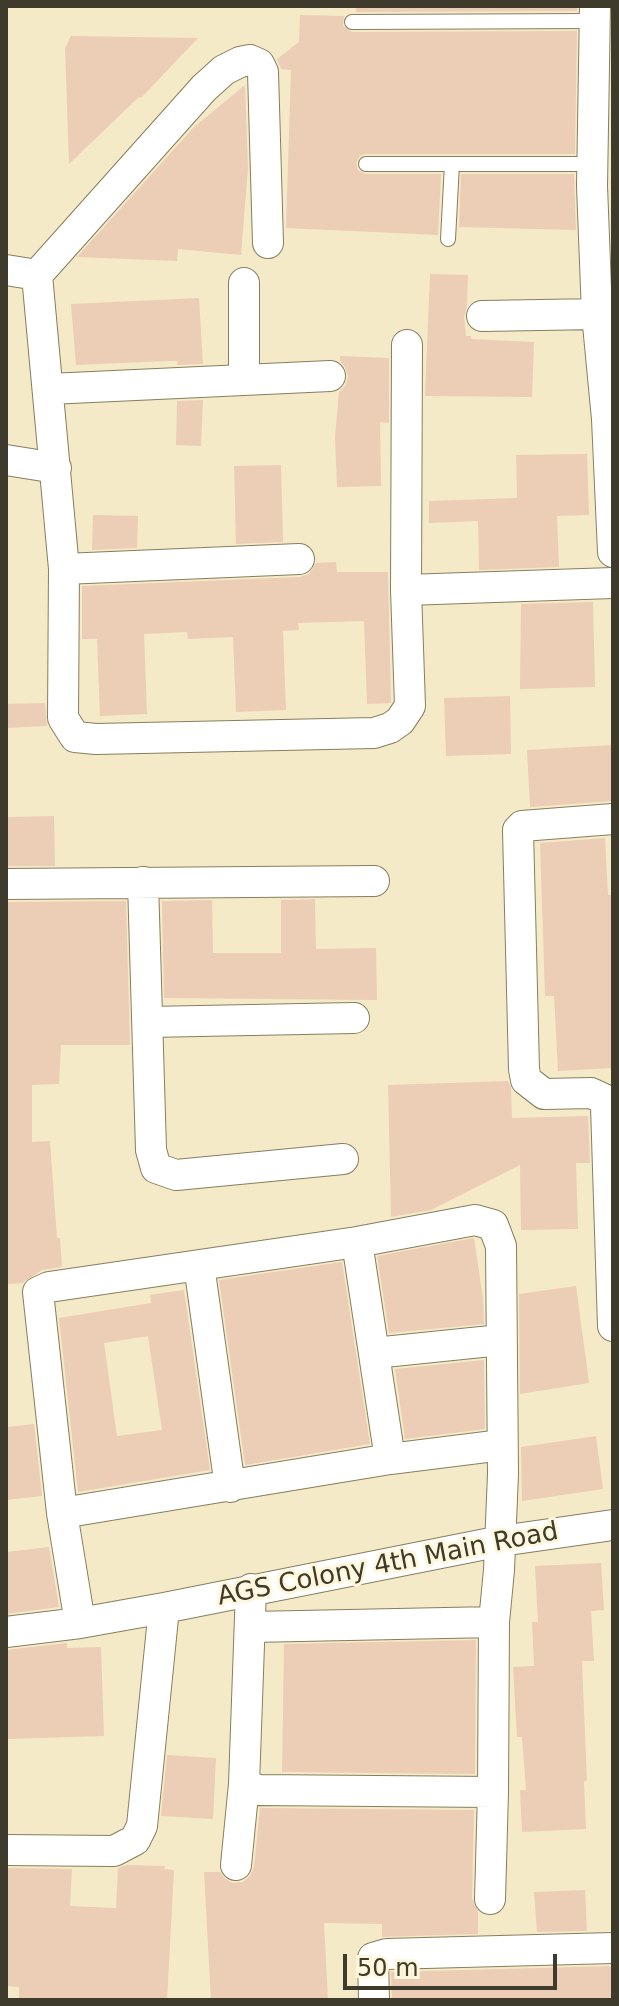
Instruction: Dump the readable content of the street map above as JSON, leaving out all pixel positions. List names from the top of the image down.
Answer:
{
  "streets": {
    "street": ["AGS Colony 4th Main Road"]
  },
  "scale_bar": "50 m"
}
